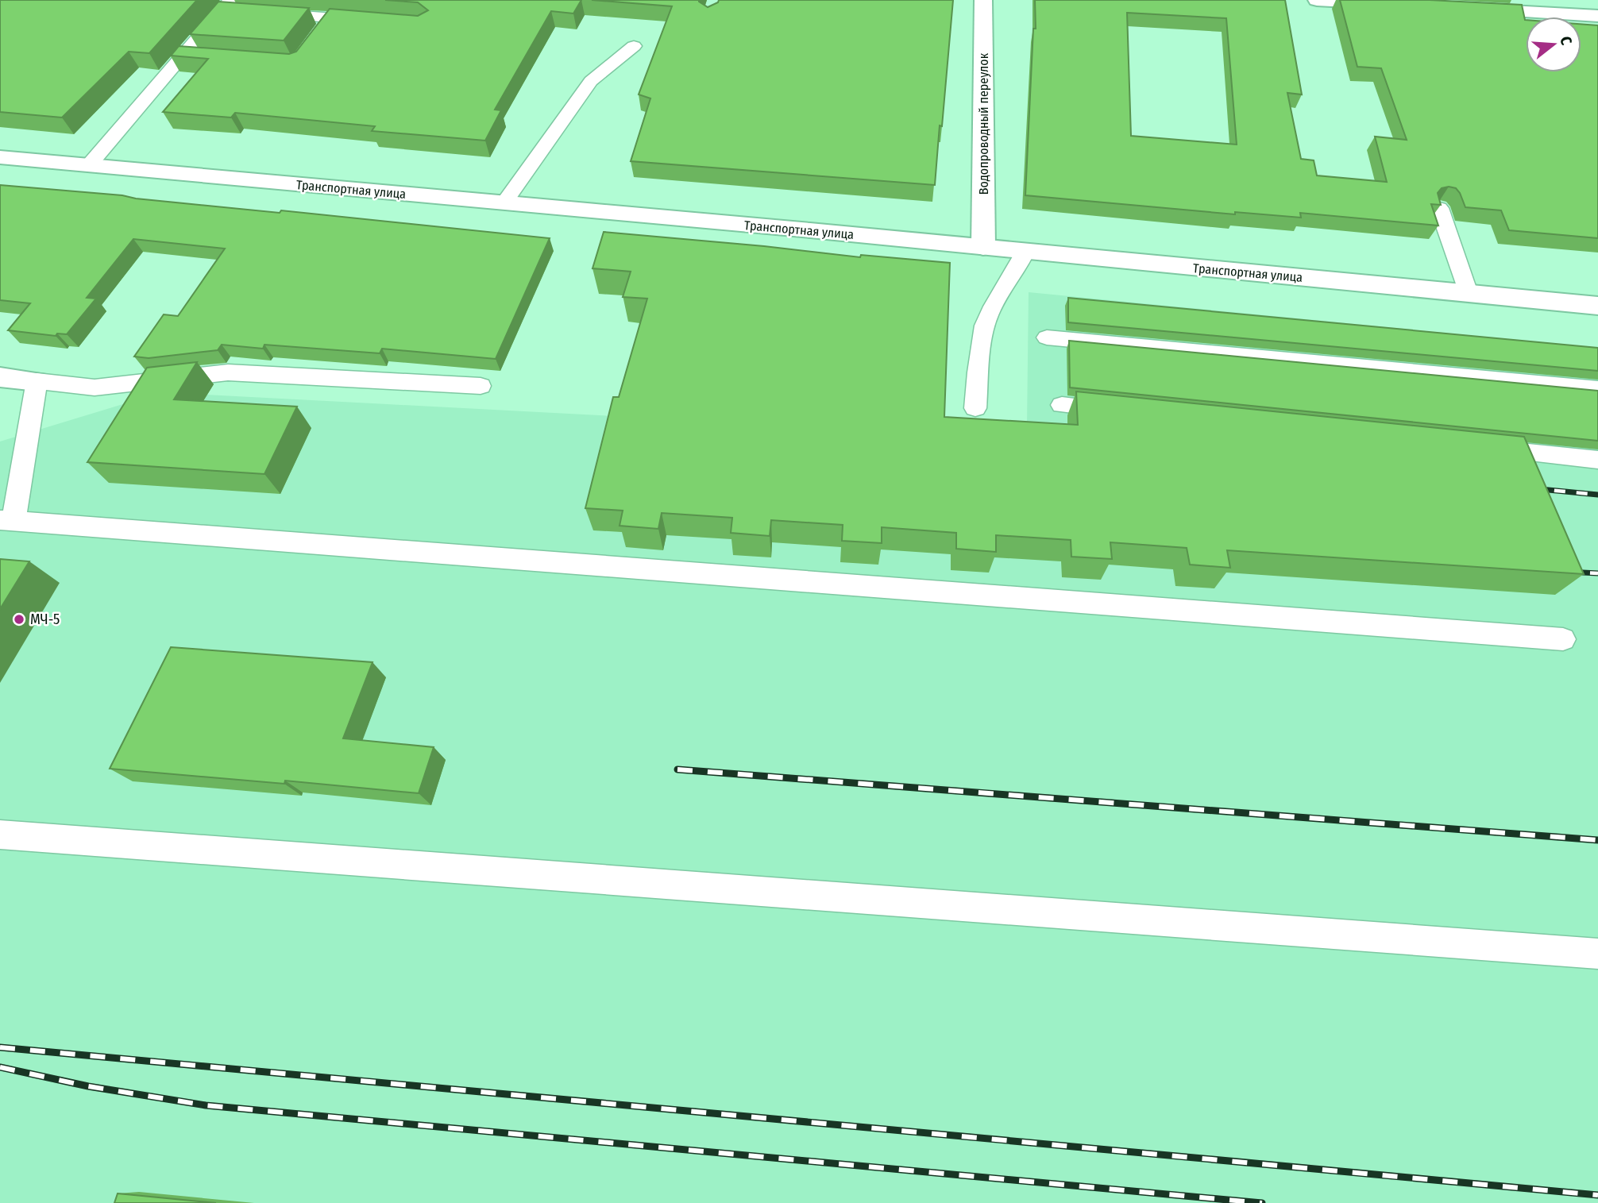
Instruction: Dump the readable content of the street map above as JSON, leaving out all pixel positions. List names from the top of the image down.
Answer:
{
  "streets": {
    "street": ["Водопроводный переулок", "Транспортная улица"]
  },
  "crossings": [
    ["Водопроводный переулок", "Транспортная улица"]
  ],
  "places": ["МЧ-5"],
  "north": "right"
}
